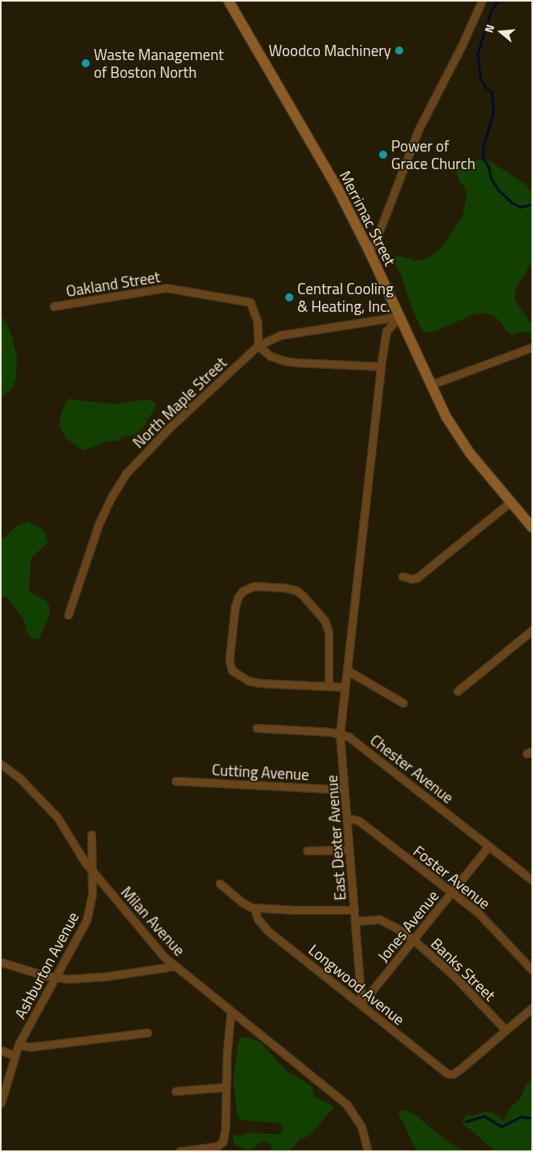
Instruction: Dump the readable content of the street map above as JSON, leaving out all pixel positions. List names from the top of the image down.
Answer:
{
  "streets": {
    "main road": ["Merrimac Street"],
    "street": [
      "Oakland Street",
      "North Maple Street",
      "Chester Avenue",
      "Cutting Avenue",
      "East Dexter Avenue",
      "Foster Avenue",
      "Milan Avenue",
      "Jones Avenue",
      "Ashburton Avenue",
      "Banks Street",
      "Longwood Avenue"
    ]
  },
  "crossings": [
    ["Merrimac Street", "North Maple Street"],
    ["Oakland Street", "North Maple Street"],
    ["Chester Avenue", "East Dexter Avenue"],
    ["Chester Avenue", "Jones Avenue"],
    ["Cutting Avenue", "East Dexter Avenue"],
    ["East Dexter Avenue", "Foster Avenue"],
    ["East Dexter Avenue", "Jones Avenue"],
    ["East Dexter Avenue", "Banks Street"],
    ["East Dexter Avenue", "Longwood Avenue"],
    ["Foster Avenue", "Jones Avenue"],
    ["Milan Avenue", "Ashburton Avenue"],
    ["Jones Avenue", "Banks Street"],
    ["Jones Avenue", "Longwood Avenue"],
    ["Banks Street", "Longwood Avenue"]
  ],
  "places": [
    "Woodco Machinery",
    "Waste Management of Boston North",
    "Power of Grace Church",
    "Central Cooling & Heating, Inc."
  ],
  "north": "left"
}
